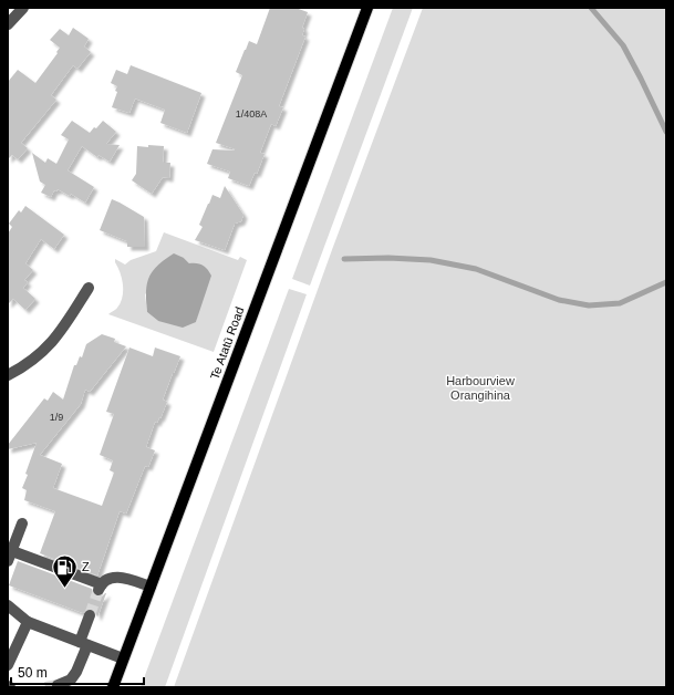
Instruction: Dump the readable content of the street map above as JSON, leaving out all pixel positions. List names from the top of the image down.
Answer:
{
  "streets": {
    "main road": ["Te Atatū Road"]
  },
  "parks": ["Harbourview Orangihina"],
  "places": {
    "fuel station": ["Z"]
  },
  "house_numbers": ["1/408A", "1/9"],
  "scale_bar": "50 m"
}
